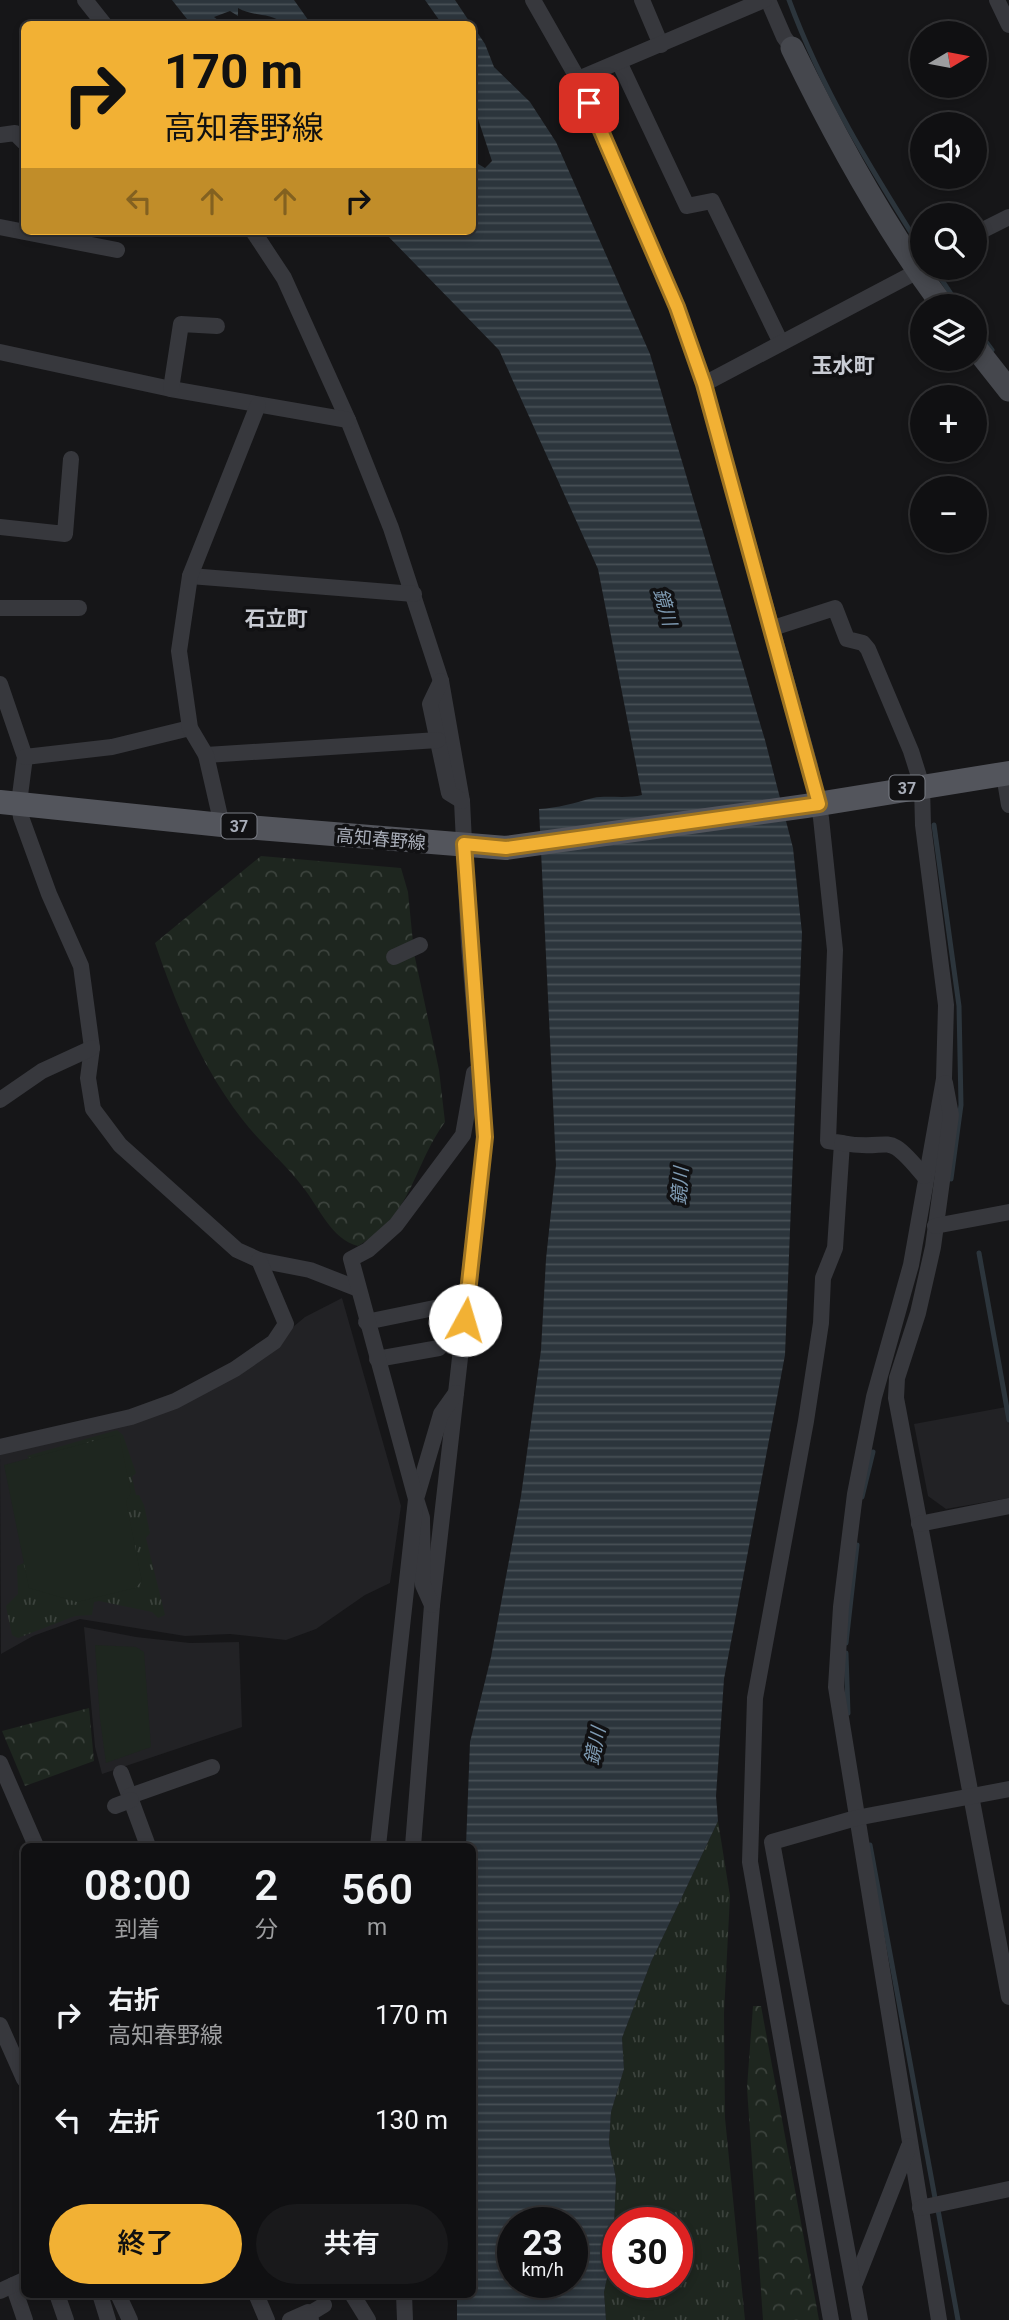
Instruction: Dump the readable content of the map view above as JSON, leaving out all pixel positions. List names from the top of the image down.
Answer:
{
  "streets": {
    "main road": ["37", "高知春野線"]
  },
  "districts": ["玉水町", "石立町"],
  "water": ["鏡川"],
  "north": "right",
  "page": {
    "map_buttons": ["+", "−"],
    "turn": ["170 m", "高知春野線"],
    "eta": [
      "08:00",
      "到着",
      "2",
      "分",
      "560",
      "m"
    ],
    "list": [
      {
        "name": "右折",
        "note": "高知春野線",
        "value": "170 m"
      },
      {
        "name": "左折",
        "value": "130 m"
      }
    ],
    "buttons": ["終了", "共有"],
    "speed": "23 km/h",
    "limit": "30"
  }
}
